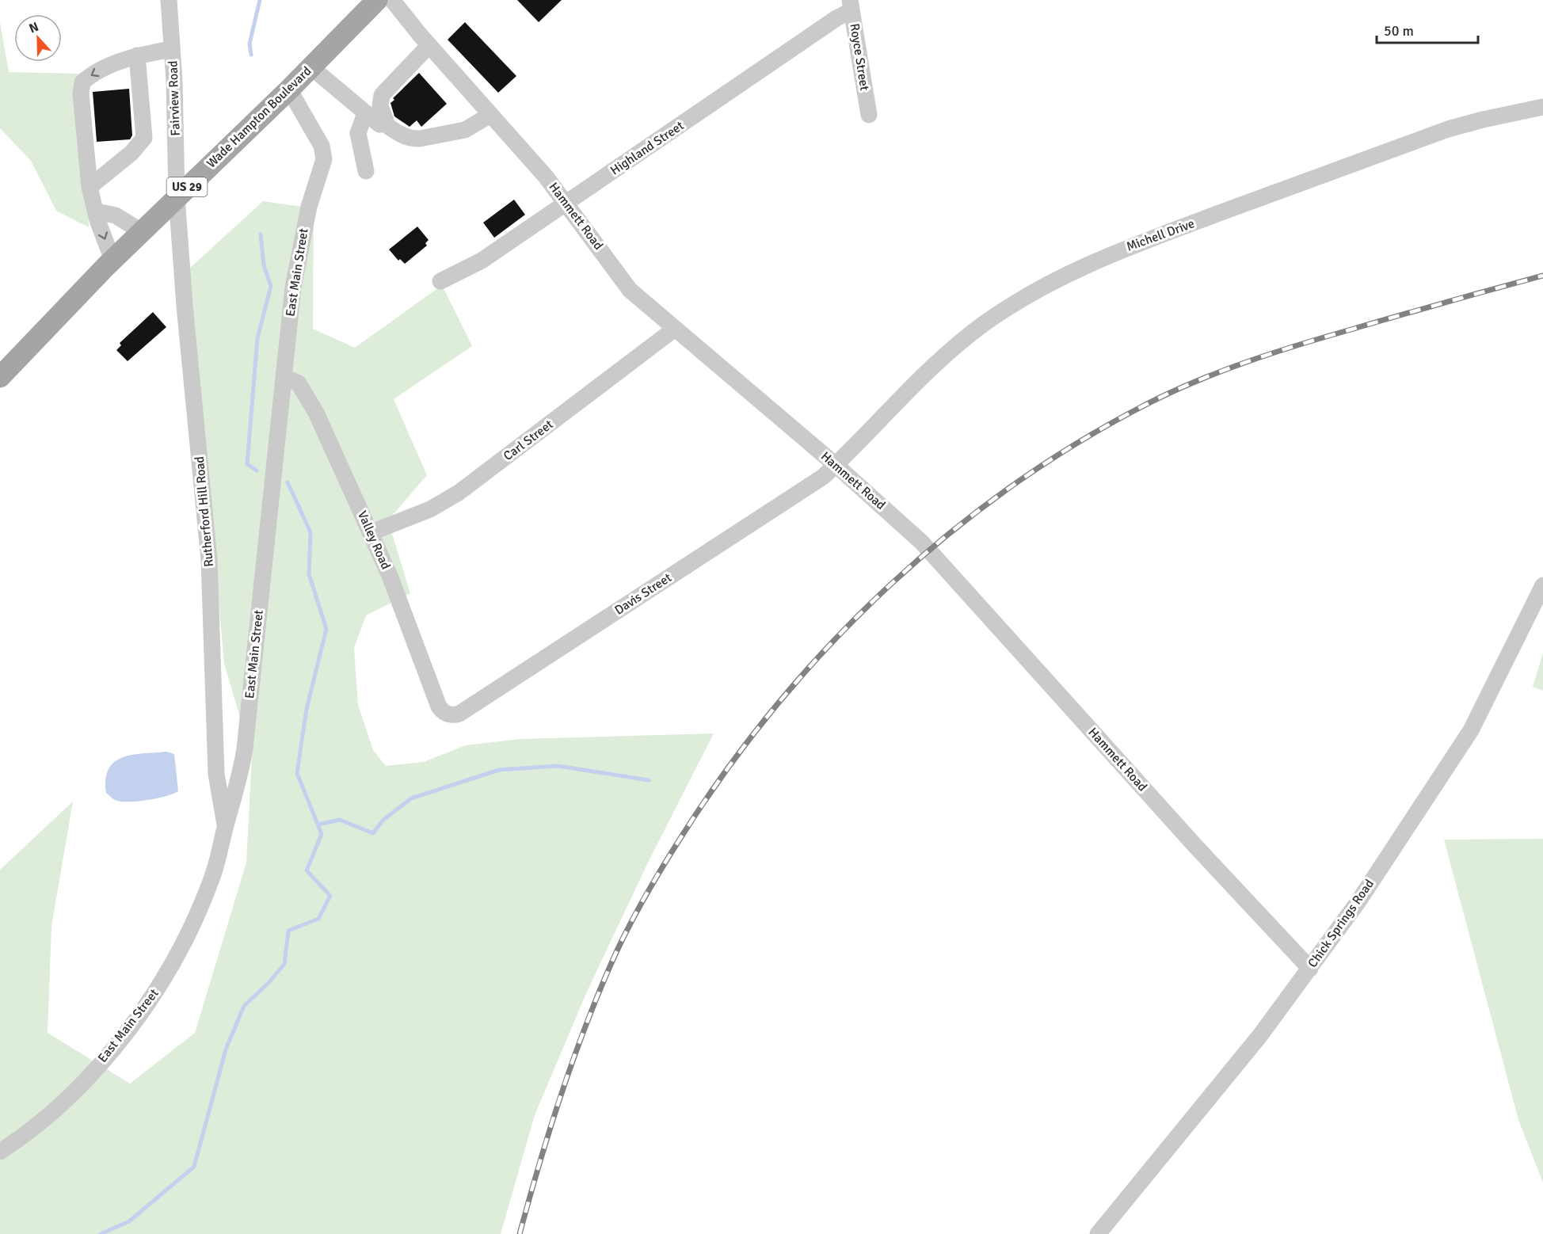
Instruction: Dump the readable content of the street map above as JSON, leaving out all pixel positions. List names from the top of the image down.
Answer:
{
  "streets": {
    "main road": ["Wade Hampton Boulevard", "US 29"],
    "street": [
      "Royce Street",
      "Fairview Road",
      "Highland Street",
      "Hammett Road",
      "Michell Drive",
      "East Main Street",
      "Carl Street",
      "Rutherford Hill Road",
      "Valley Road",
      "Davis Street",
      "Chick Springs Road"
    ]
  },
  "crossings": [
    ["Royce Street", "Highland Street"],
    ["Fairview Road", "Wade Hampton Boulevard"],
    ["Fairview Road", "Rutherford Hill Road"],
    ["Wade Hampton Boulevard", "East Main Street"],
    ["Wade Hampton Boulevard", "Rutherford Hill Road"],
    ["Highland Street", "Hammett Road"],
    ["Hammett Road", "Michell Drive"],
    ["Hammett Road", "Carl Street"],
    ["Hammett Road", "Davis Street"],
    ["Hammett Road", "Chick Springs Road"],
    ["Michell Drive", "Davis Street"],
    ["East Main Street", "Rutherford Hill Road"],
    ["East Main Street", "Valley Road"],
    ["Carl Street", "Valley Road"],
    ["Valley Road", "Davis Street"]
  ],
  "scale_bar": "50 m",
  "north": "top"
}
